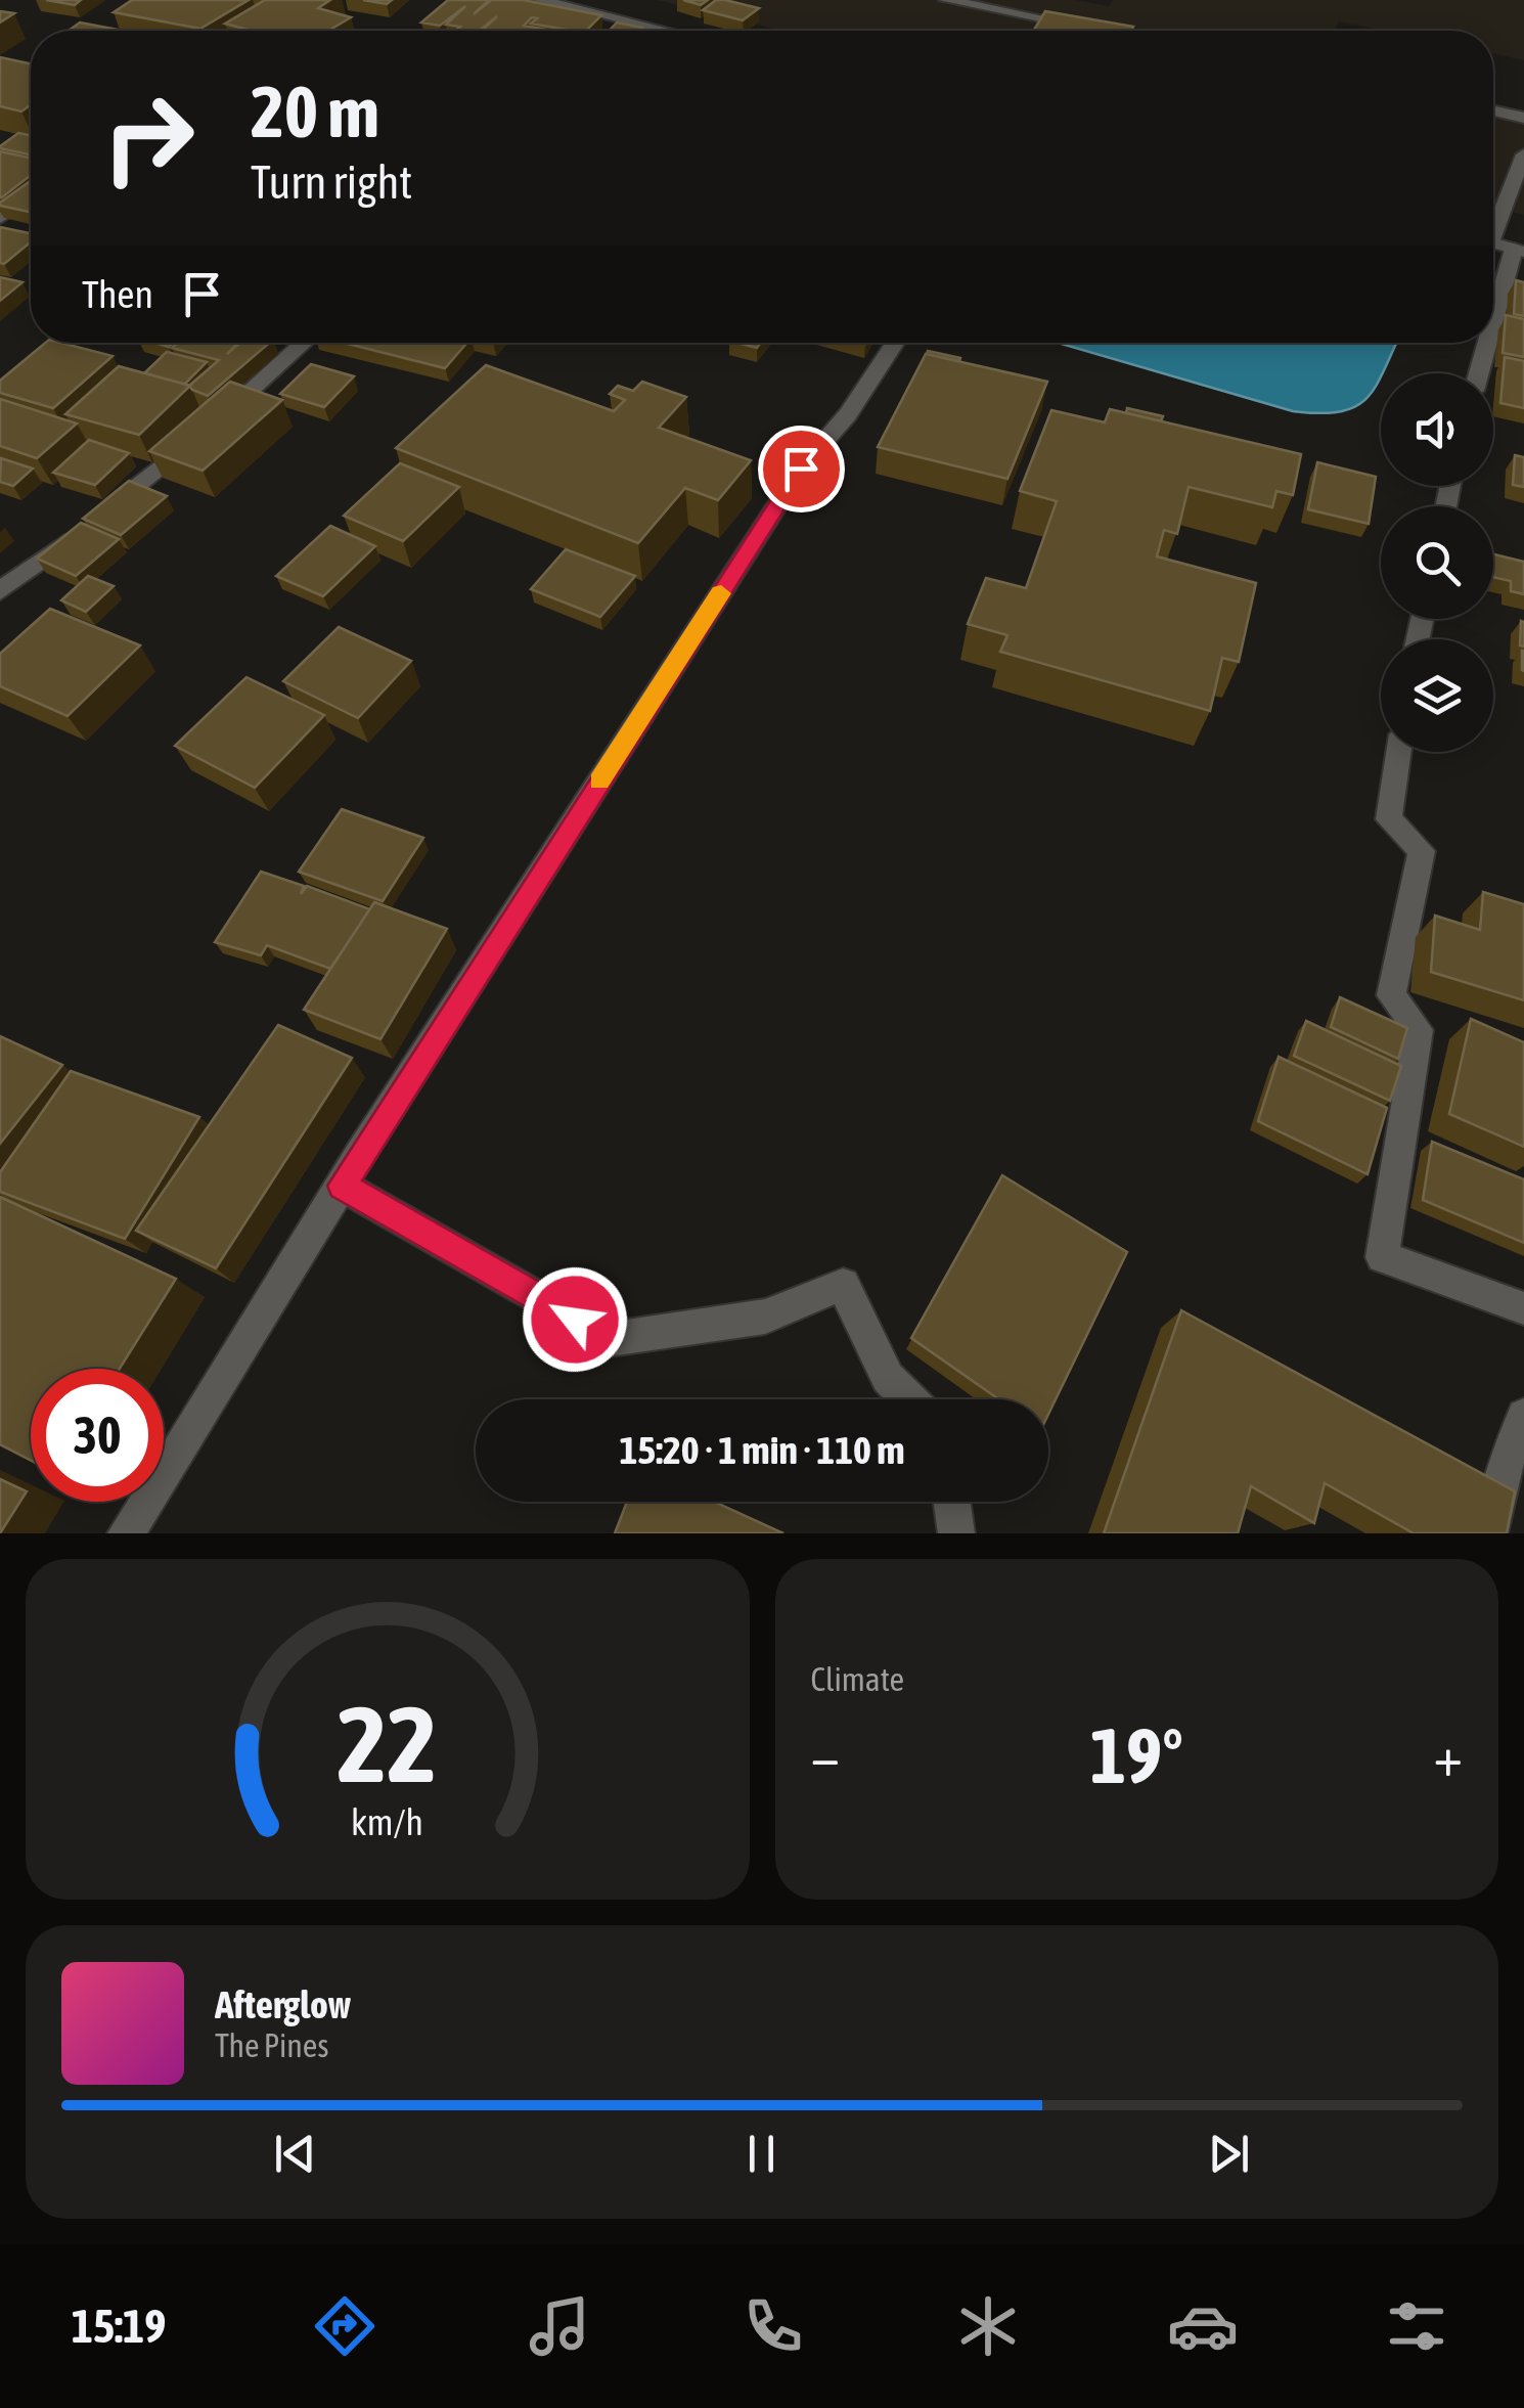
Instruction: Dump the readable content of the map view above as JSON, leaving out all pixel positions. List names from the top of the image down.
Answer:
{
  "page": {
    "turn": ["20 m", "Turn right"],
    "then": "Then",
    "limit": "30",
    "trip": "15:20 · 1 min · 110 m",
    "tile": "Climate",
    "heat": ["−", "19°", "+"],
    "song": ["Afterglow", "The Pines"],
    "tabs": "15:19",
    "gauge": ["22", "km/h"]
  }
}
